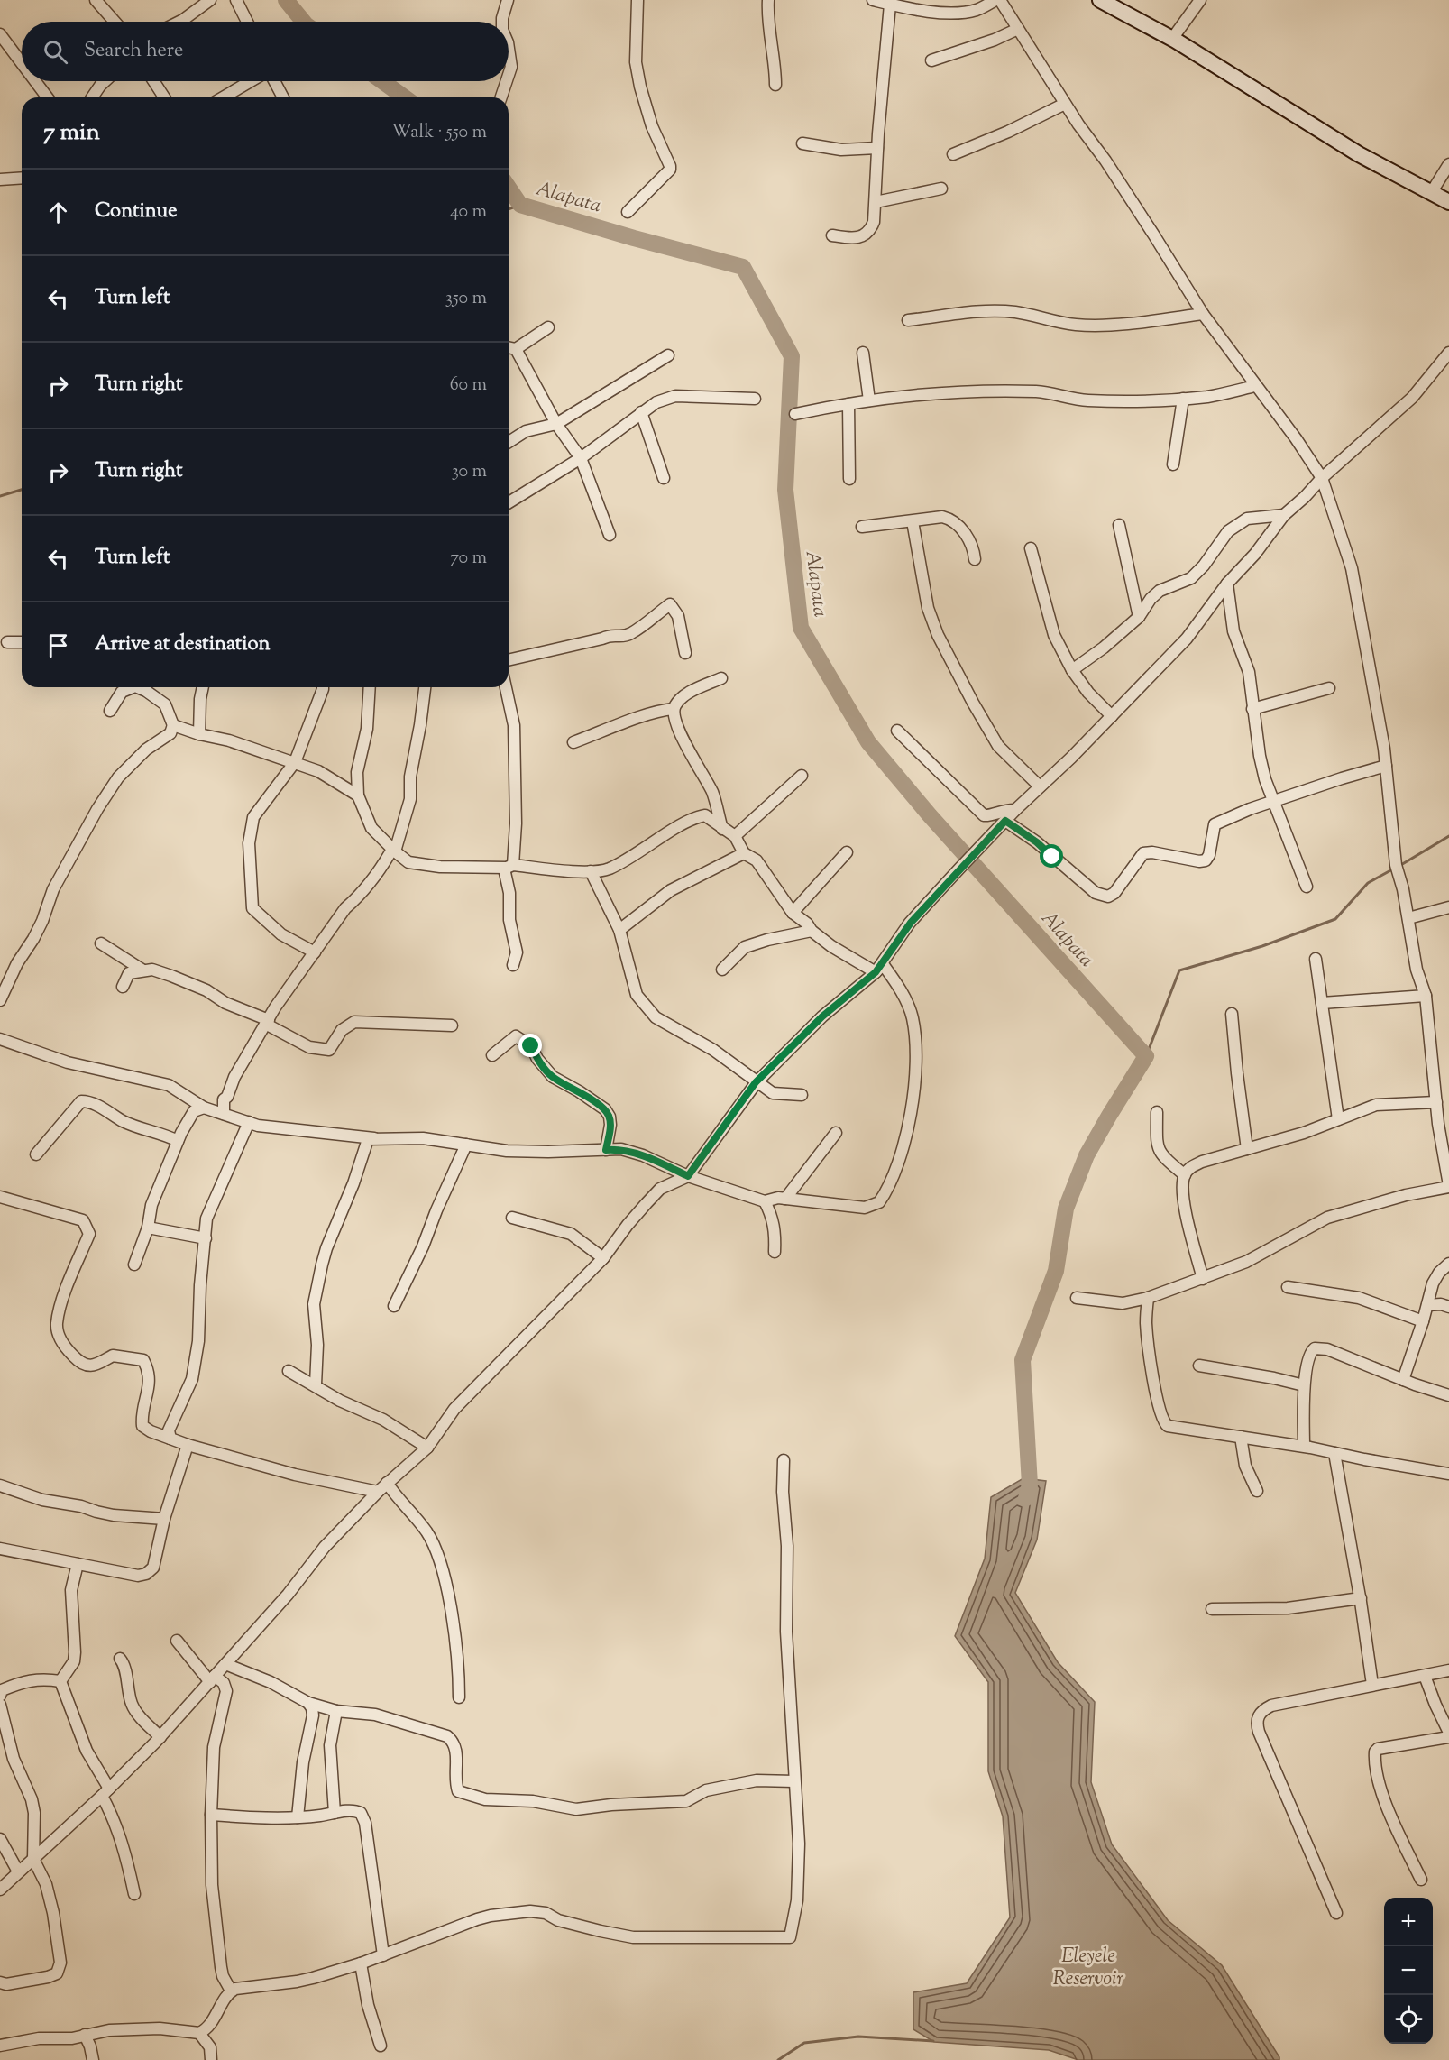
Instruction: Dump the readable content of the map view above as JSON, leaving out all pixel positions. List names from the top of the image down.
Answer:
{
  "water": ["Alapata", "Eleyele Reservoir"],
  "page": {
    "search": "Search here",
    "heading": ["7 min", "Walk · 550 m"],
    "list": [
      ["Continue", "40 m"],
      ["Turn left", "350 m"],
      ["Turn right", "60 m"],
      ["Turn right", "30 m"],
      ["Turn left", "70 m"],
      "Arrive at destination"
    ],
    "map_buttons": ["+", "−"]
  }
}
